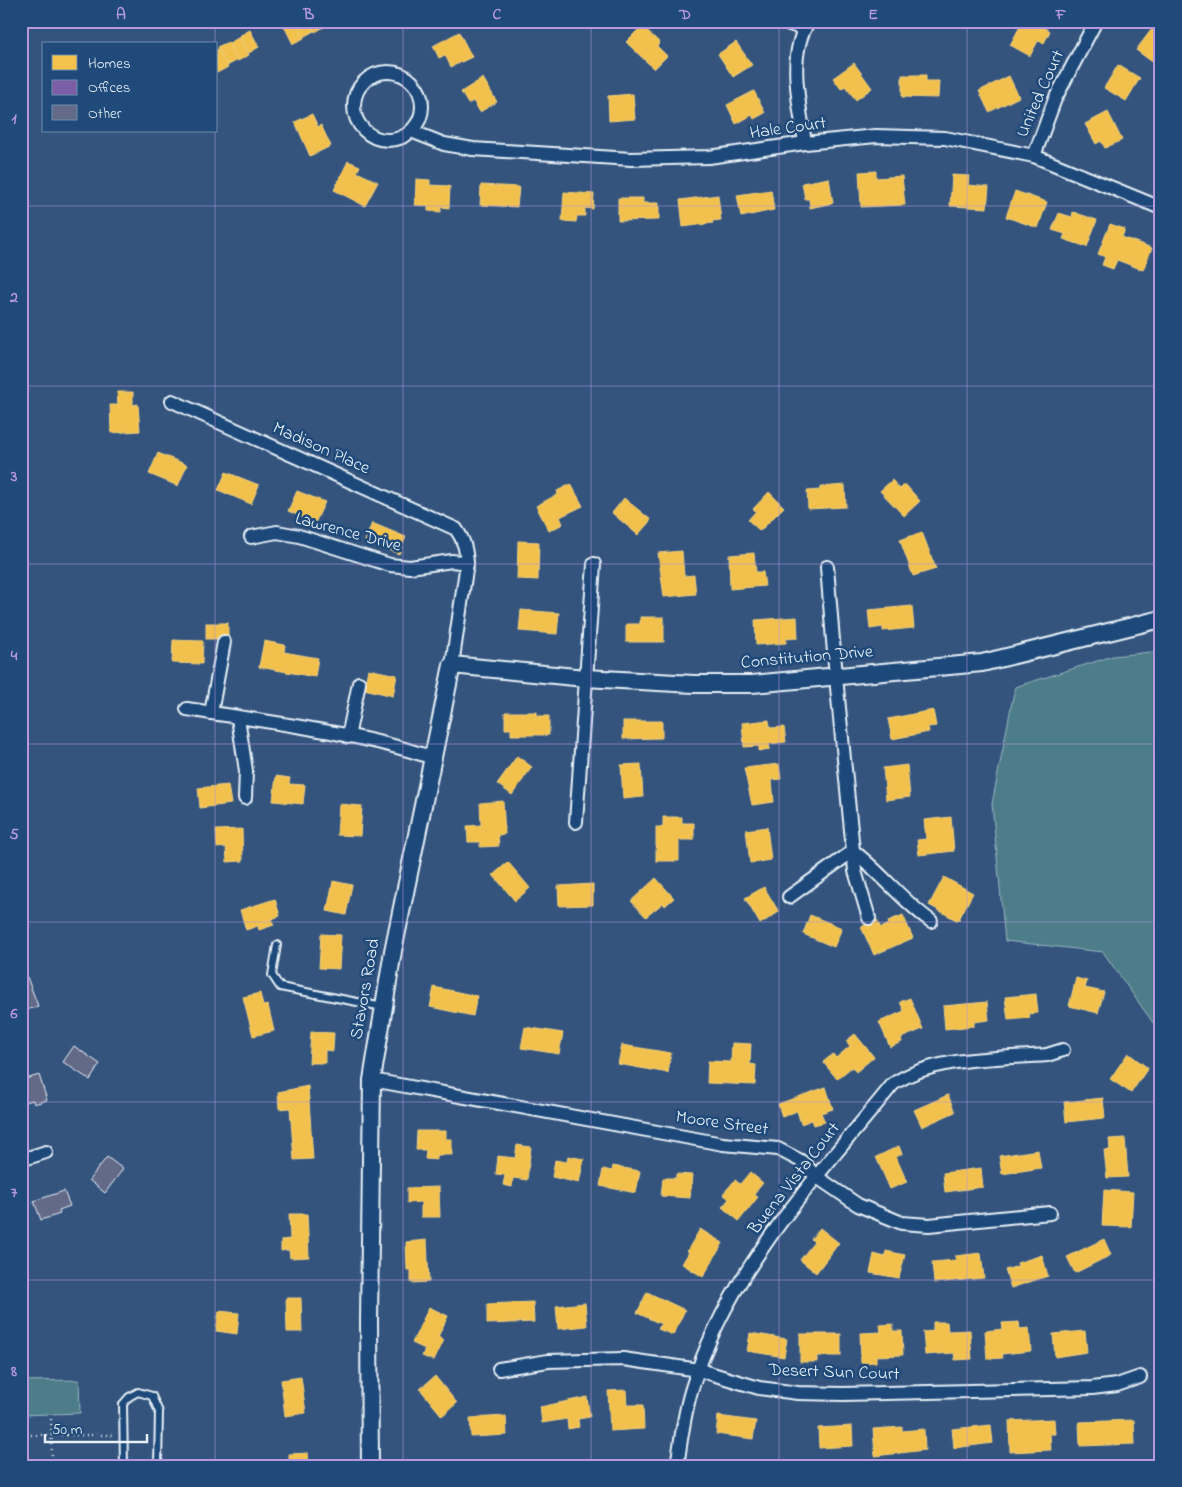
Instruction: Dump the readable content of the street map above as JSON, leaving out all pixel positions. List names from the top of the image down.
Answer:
{
  "streets": {
    "street": [
      "United Court",
      "Hale Court",
      "Madison Place",
      "Lawrence Drive",
      "Constitution Drive",
      "Stavors Road",
      "Moore Street",
      "Buena Vista Court",
      "Desert Sun Court"
    ]
  },
  "crossings": [
    ["United Court", "Hale Court"],
    ["Madison Place", "Stavors Road"],
    ["Lawrence Drive", "Stavors Road"],
    ["Constitution Drive", "Stavors Road"],
    ["Stavors Road", "Moore Street"],
    ["Moore Street", "Buena Vista Court"],
    ["Buena Vista Court", "Desert Sun Court"]
  ],
  "legend": ["Homes", "Offices", "Other"],
  "scale_bar": "50 m",
  "grid": {
    "columns": [
      "A",
      "B",
      "C",
      "D",
      "E",
      "F"
    ],
    "rows": [
      "1",
      "2",
      "3",
      "4",
      "5",
      "6",
      "7",
      "8"
    ]
  }
}
